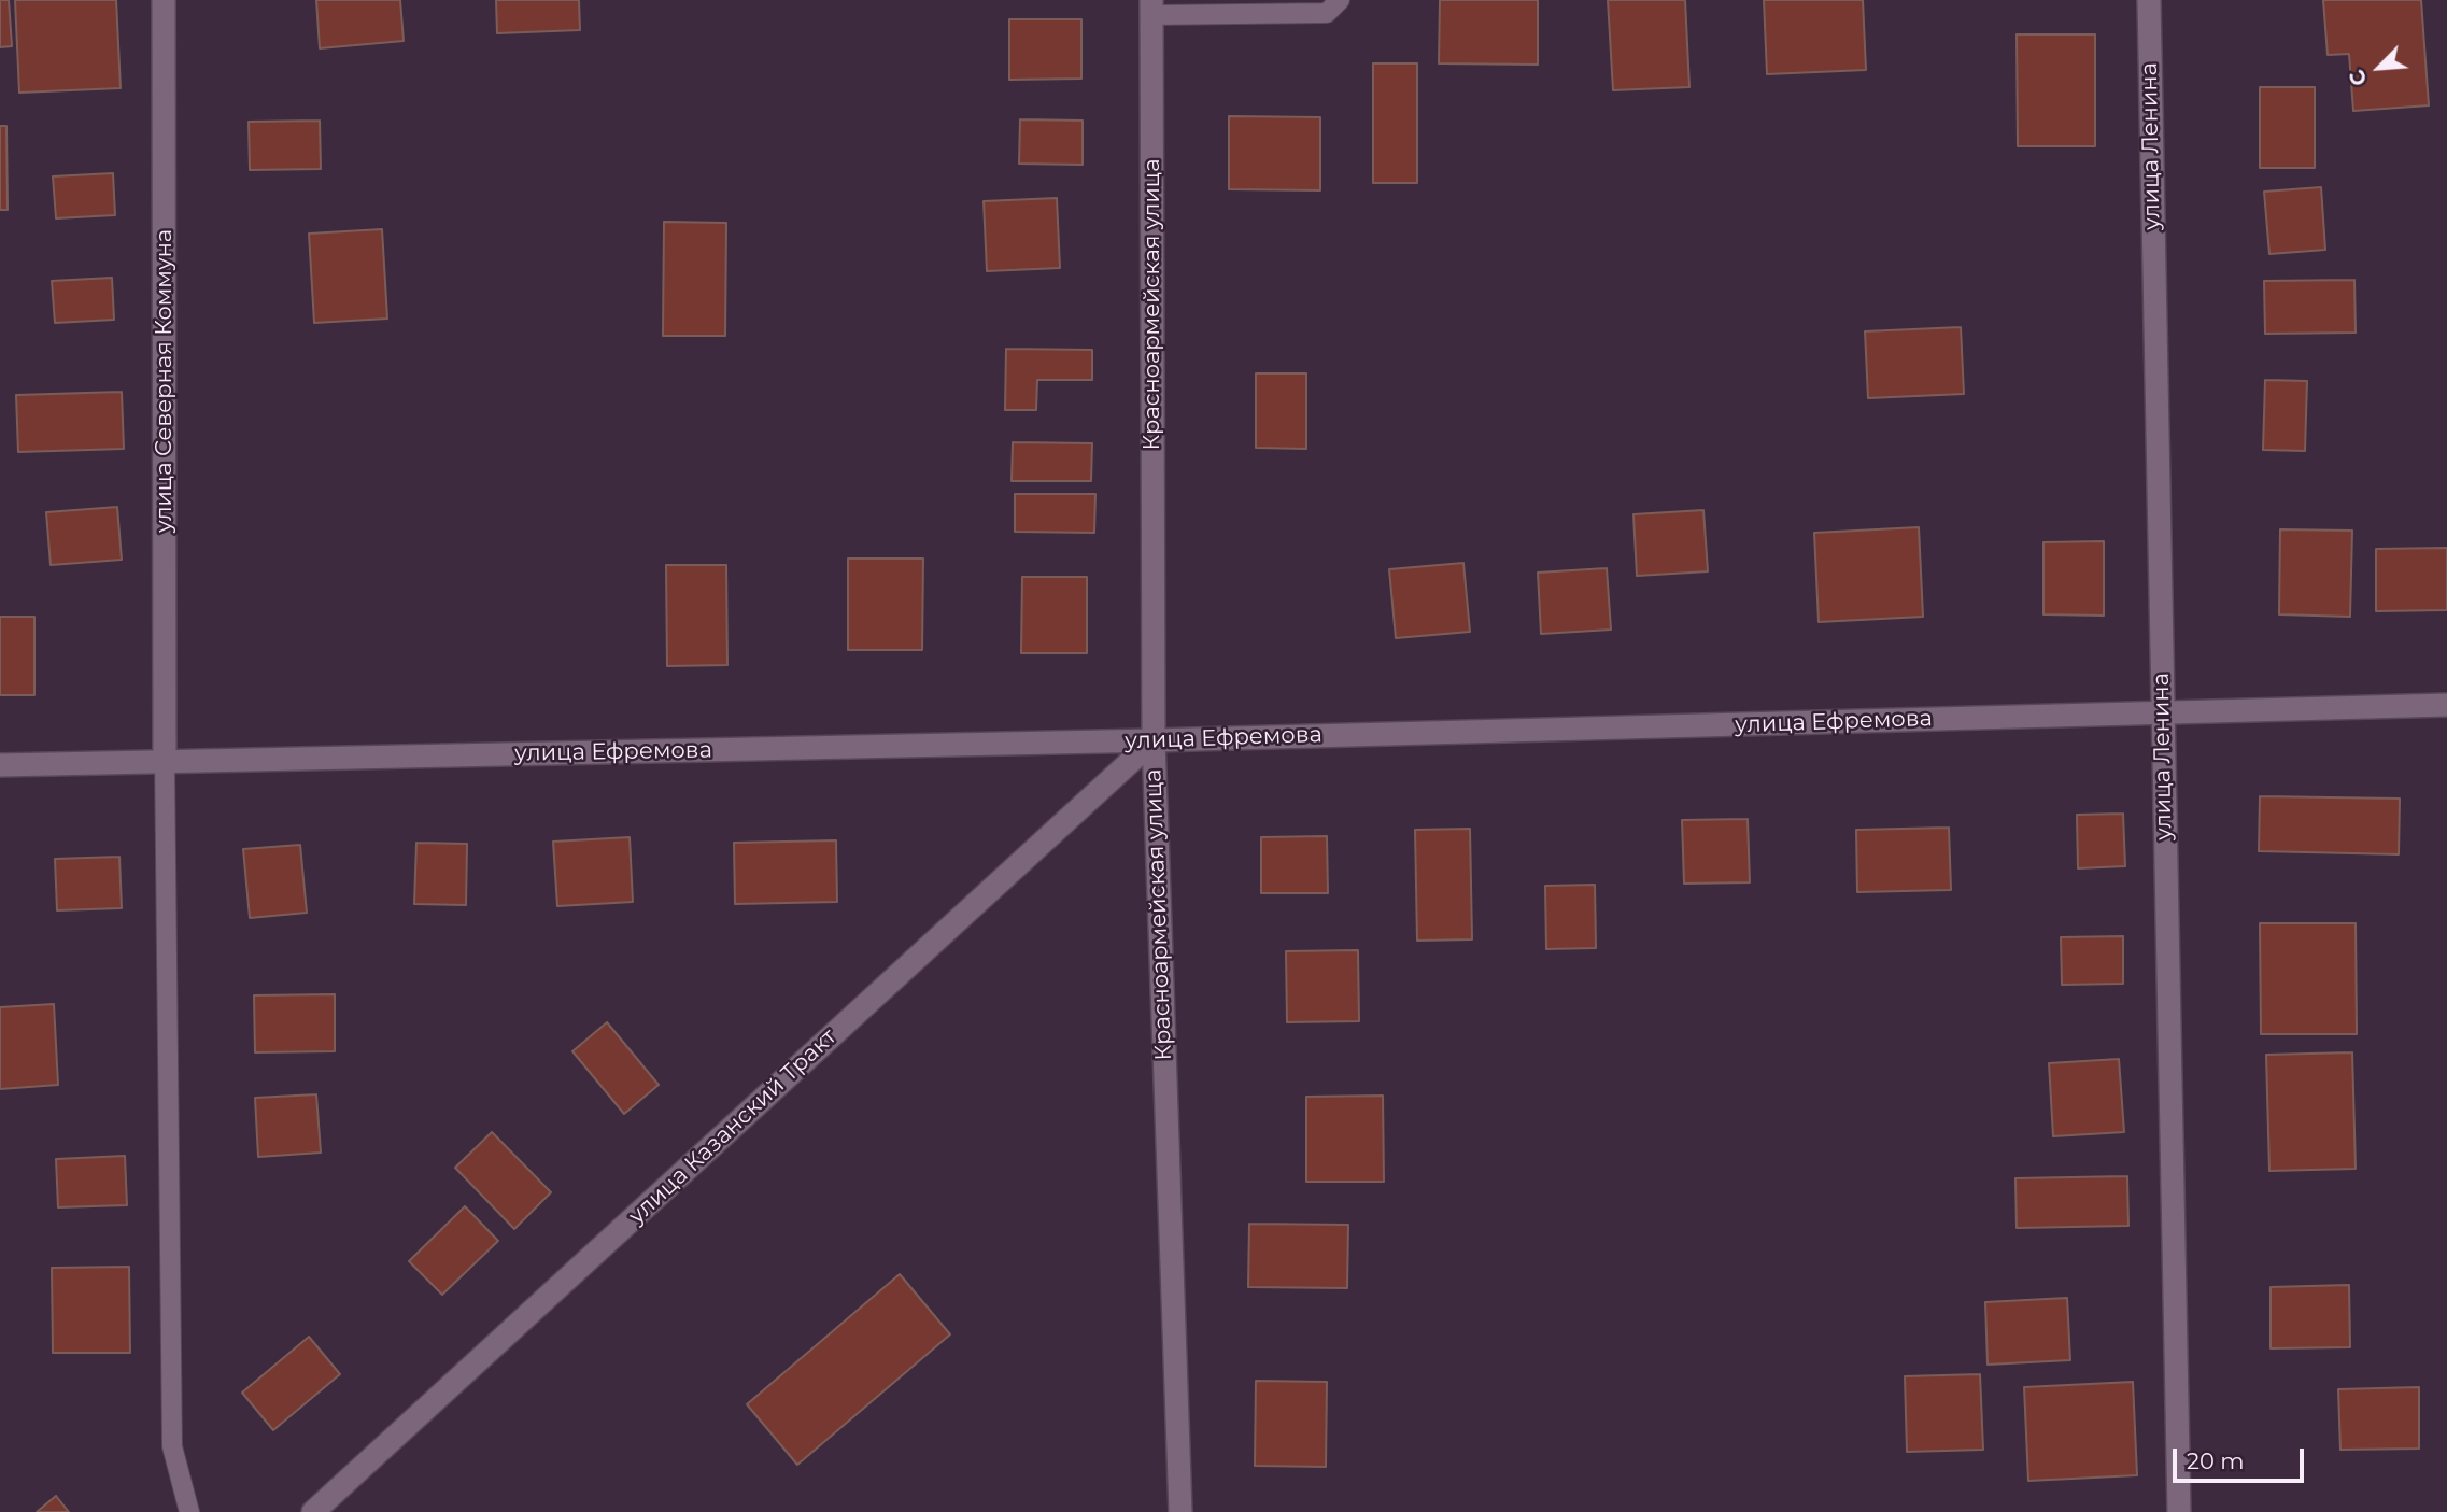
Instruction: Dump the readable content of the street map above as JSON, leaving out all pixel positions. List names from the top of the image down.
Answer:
{
  "streets": {
    "street": [
      "улица Ленина",
      "Красноармейская улица",
      "улица Северная Коммуна",
      "улица Ефремова",
      "улица Казанский Тракт"
    ]
  },
  "crossings": [
    ["улица Ленина", "улица Ефремова"],
    ["Красноармейская улица", "улица Ефремова"],
    ["Красноармейская улица", "улица Казанский Тракт"],
    ["улица Северная Коммуна", "улица Ефремова"],
    ["улица Ефремова", "улица Казанский Тракт"]
  ],
  "scale_bar": "20 m",
  "north": "bottom left"
}
